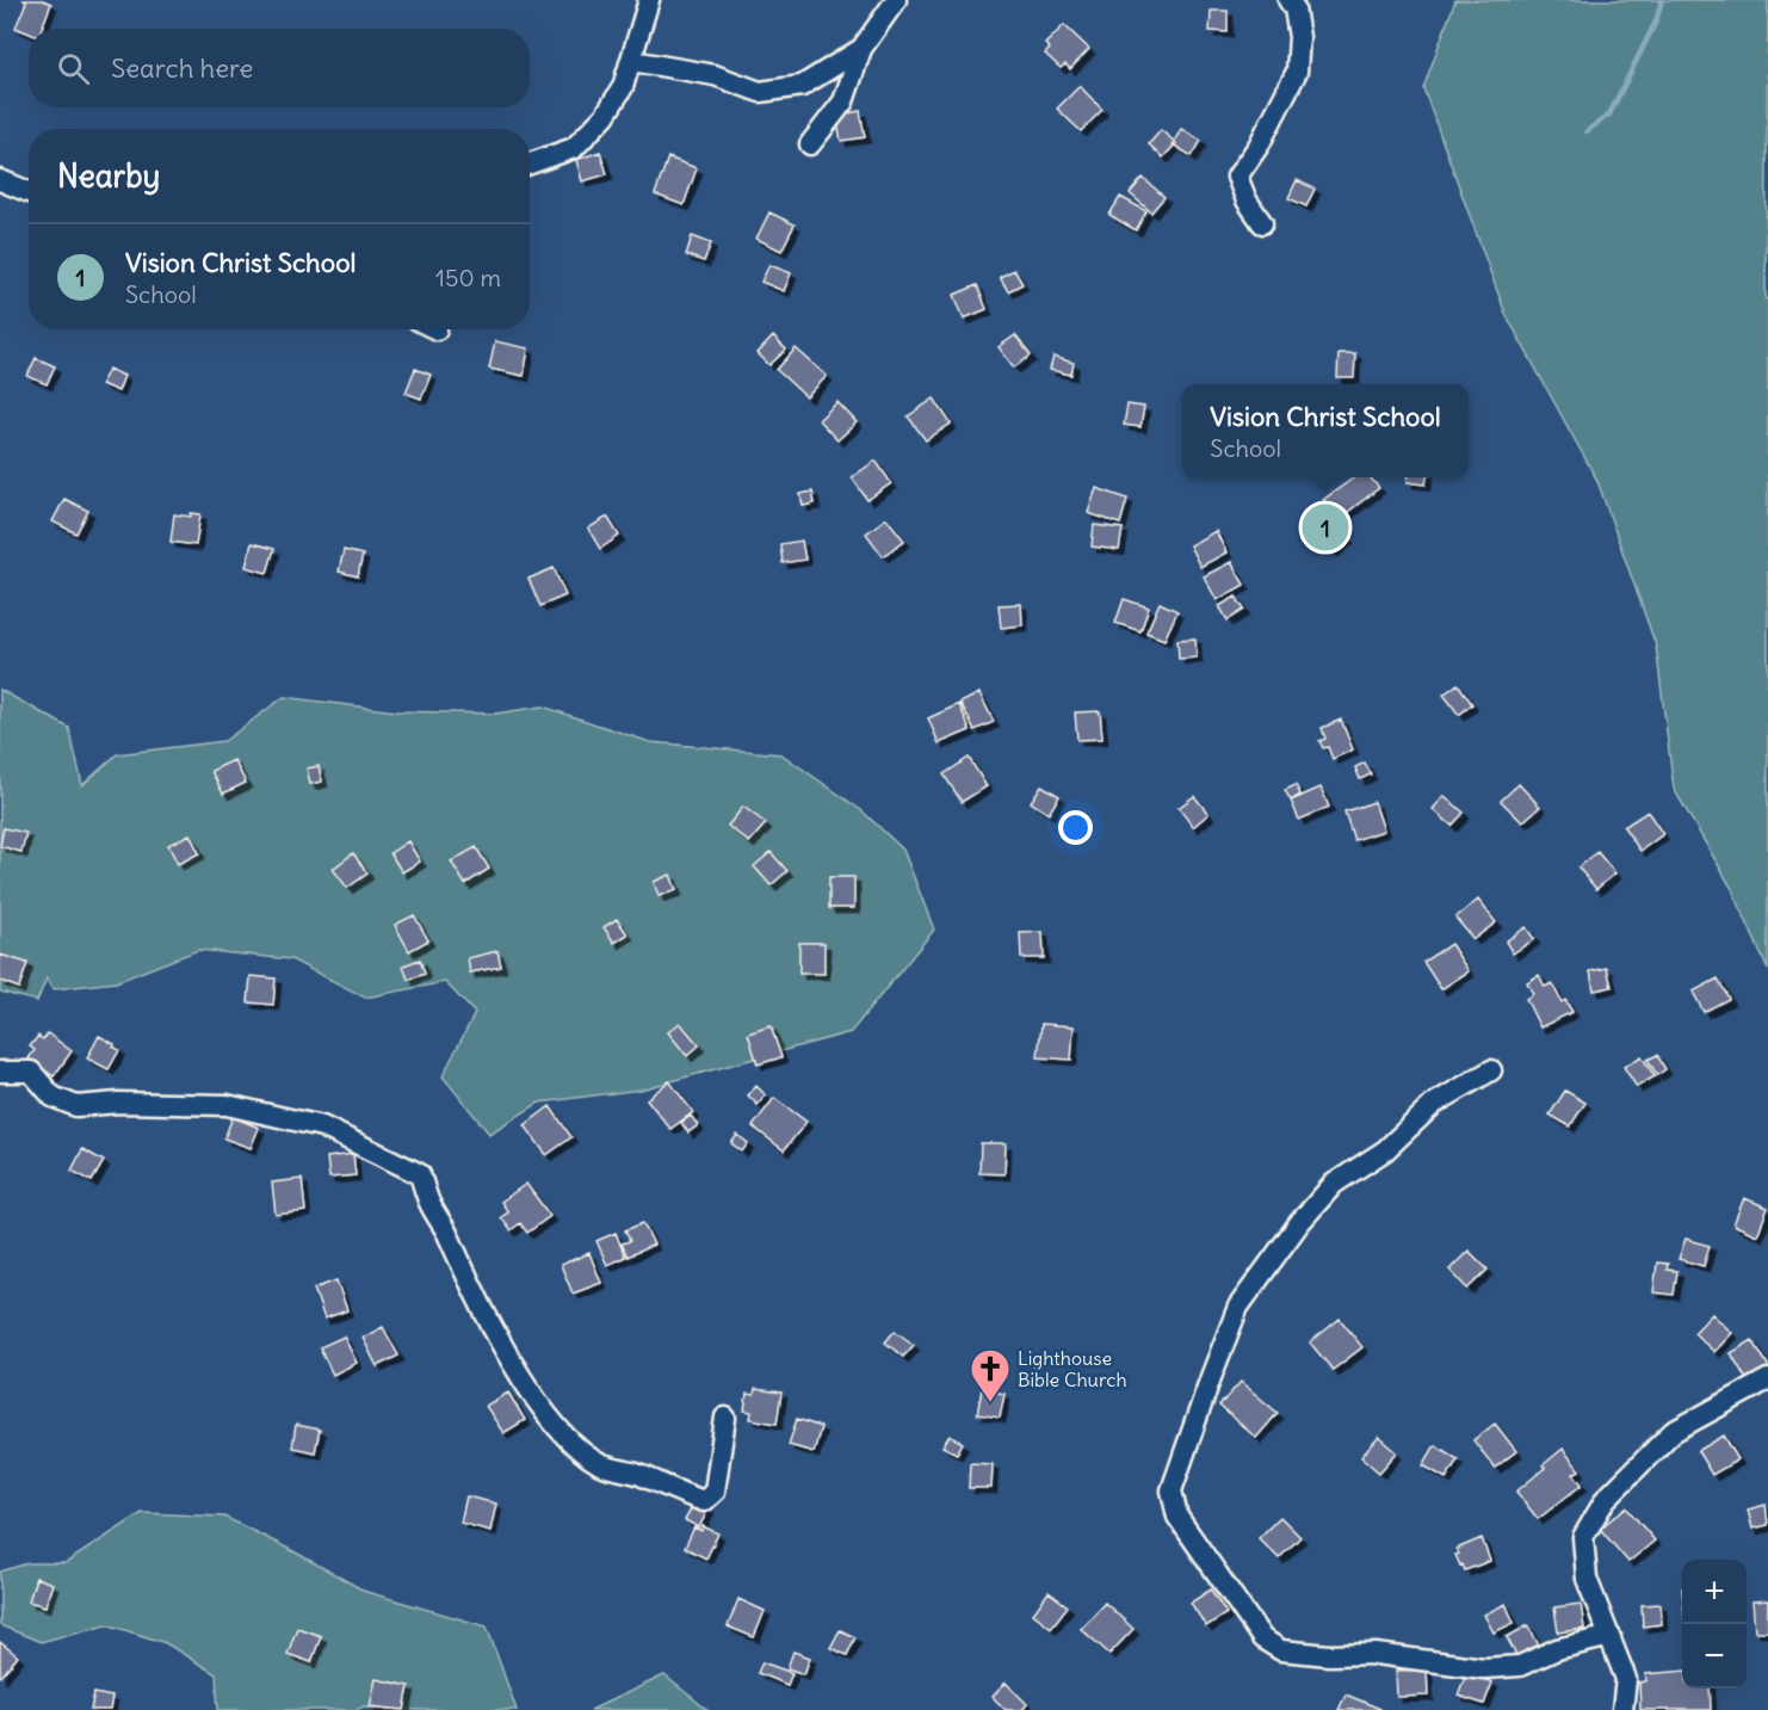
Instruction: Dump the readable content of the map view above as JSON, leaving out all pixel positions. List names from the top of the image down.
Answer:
{
  "places": {
    "church": ["Lighthouse Bible Church"]
  },
  "page": {
    "search": "Search here",
    "heading": "Nearby",
    "list": [
      {
        "mark": "1",
        "name": "Vision Christ School",
        "note": "School",
        "value": "150 m"
      }
    ],
    "popup": ["Vision Christ School", "School"],
    "pins": "1",
    "map_buttons": ["+", "−"]
  }
}
